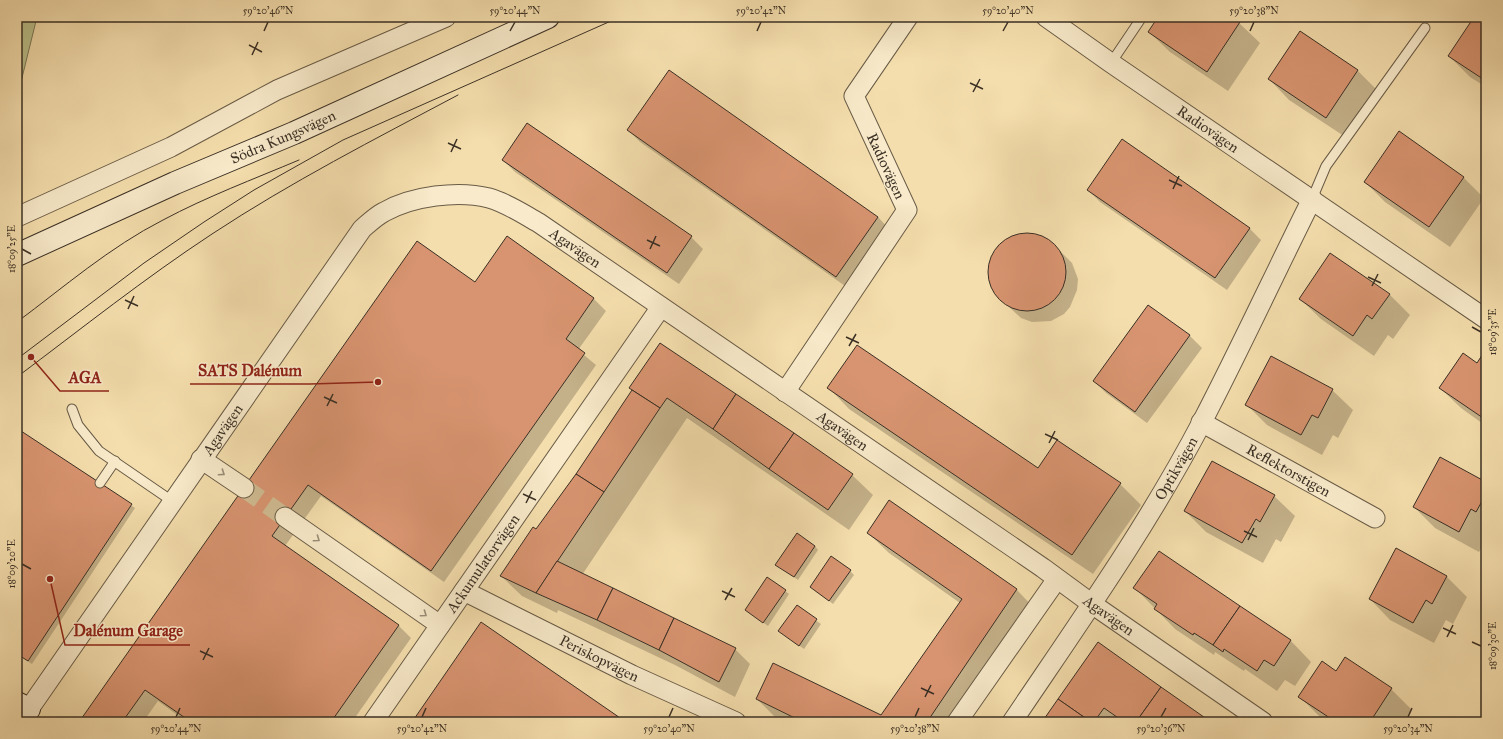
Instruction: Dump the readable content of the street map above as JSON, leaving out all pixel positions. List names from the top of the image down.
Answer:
{
  "streets": {
    "main road": ["Södra Kungsvägen"],
    "street": [
      "Radiovägen",
      "Agavägen",
      "Optikvägen",
      "Reflektorstigen",
      "Ackumulatorvägen",
      "Periskopvägen"
    ]
  },
  "crossings": [
    ["Radiovägen", "Agavägen"],
    ["Radiovägen", "Optikvägen"],
    ["Agavägen", "Optikvägen"],
    ["Agavägen", "Ackumulatorvägen"],
    ["Optikvägen", "Reflektorstigen"],
    ["Ackumulatorvägen", "Periskopvägen"]
  ],
  "places": ["AGA", "SATS Dalénum", "Dalénum Garage"],
  "coordinates": [
    "59°20'46\"N",
    "59°20'44\"N",
    "59°20'42\"N",
    "59°20'40\"N",
    "59°20'38\"N",
    "18°09'25\"E",
    "18°09'35\"E",
    "18°09'20\"E",
    "18°09'30\"E",
    "59°20'36\"N",
    "59°20'34\"N"
  ]
}
